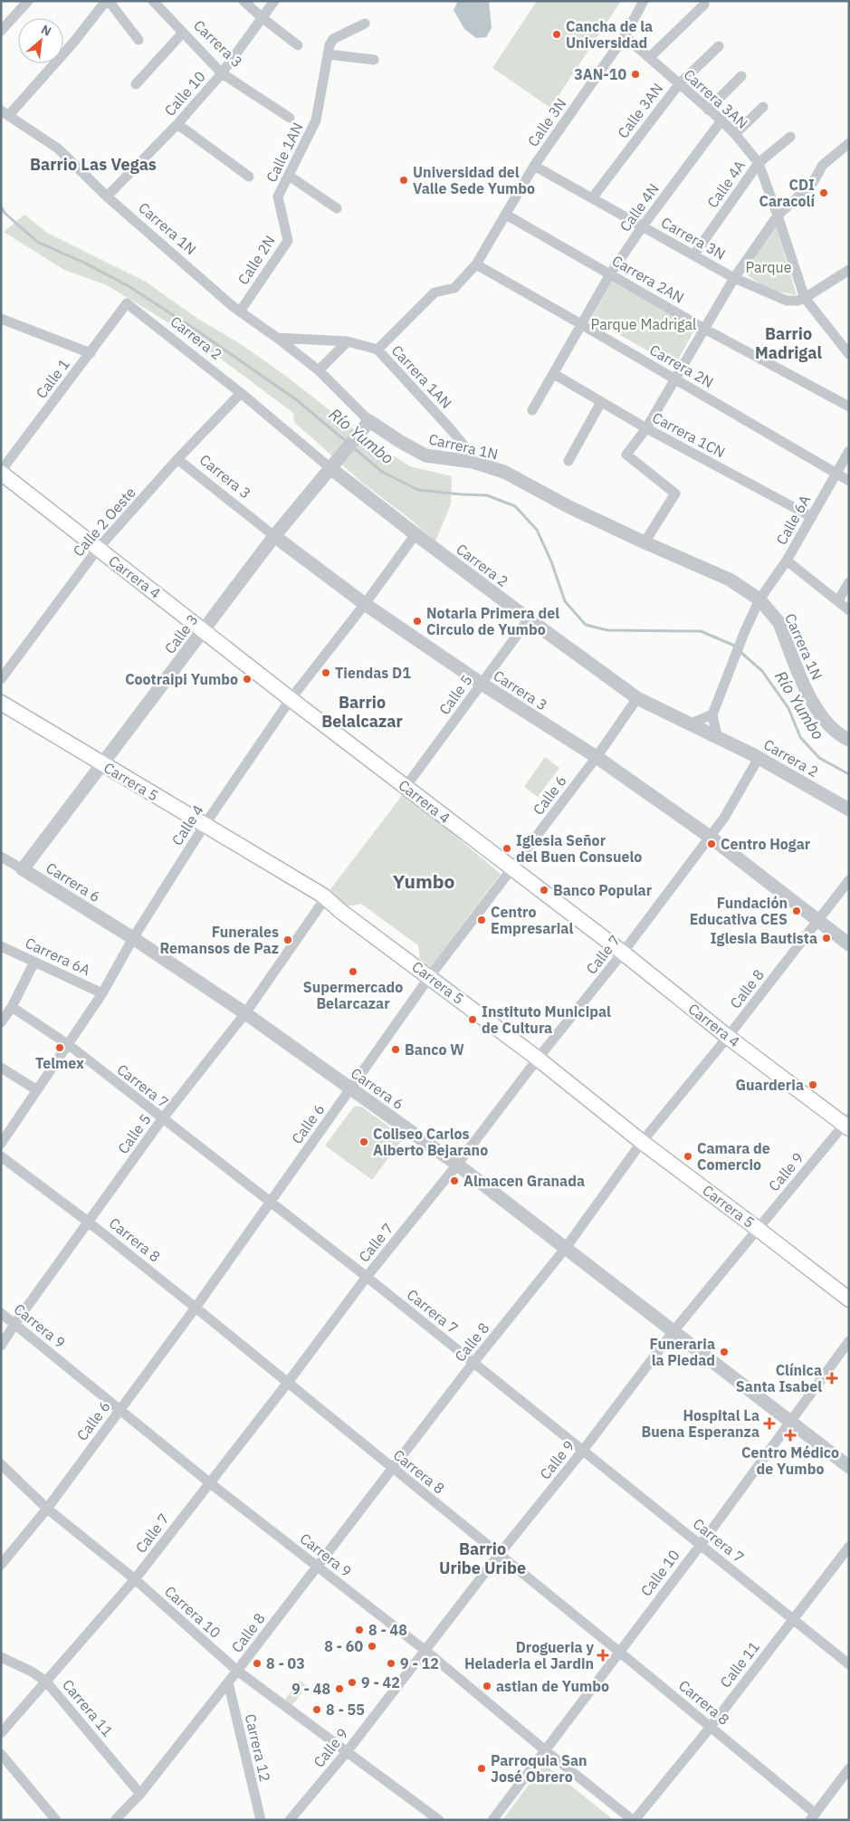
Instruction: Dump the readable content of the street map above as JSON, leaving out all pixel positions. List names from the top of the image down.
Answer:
{
  "streets": {
    "main road": ["Carrera 4", "Carrera 5"],
    "street": [
      "Carrera 3",
      "Calle 10",
      "Carrera 3AN",
      "Calle 3AN",
      "Calle 3N",
      "Calle 1AN",
      "Calle 4A",
      "Calle 4N",
      "Carrera 1N",
      "Carrera 3N",
      "Calle 2N",
      "Carrera 2AN",
      "Carrera 2",
      "Carrera 2N",
      "Carrera 1AN",
      "Calle 1",
      "Carrera 1CN",
      "Calle 6A",
      "Calle 2 Oeste",
      "Calle 3",
      "Calle 5",
      "Calle 6",
      "Calle 4",
      "Carrera 6",
      "Calle 7",
      "Carrera 6A",
      "Calle 8",
      "Carrera 7",
      "Calle 9",
      "Carrera 8",
      "Carrera 9",
      "Carrera 10",
      "Calle 11",
      "Carrera 11",
      "Carrera 12"
    ]
  },
  "crossings": [
    ["Carrera 3", "Calle 10"],
    ["Carrera 3", "Calle 2 Oeste"],
    ["Carrera 3", "Calle 3"],
    ["Carrera 3", "Calle 5"],
    ["Carrera 3", "Calle 6"],
    ["Carrera 3", "Calle 4"],
    ["Carrera 3", "Calle 7"],
    ["Carrera 3", "Calle 8"],
    ["Calle 10", "Carrera 1N"],
    ["Calle 10", "Carrera 6"],
    ["Calle 10", "Carrera 7"],
    ["Calle 10", "Carrera 8"],
    ["Calle 10", "Carrera 9"],
    ["Carrera 3AN", "Calle 3AN"],
    ["Carrera 3AN", "Calle 3N"],
    ["Carrera 3AN", "Calle 4A"],
    ["Carrera 3AN", "Calle 4N"],
    ["Carrera 3AN", "Carrera 3N"],
    ["Calle 3AN", "Carrera 3N"],
    ["Calle 3N", "Carrera 3N"],
    ["Calle 3N", "Carrera 2AN"],
    ["Calle 3N", "Carrera 2N"],
    ["Calle 3N", "Carrera 1AN"],
    ["Calle 1AN", "Calle 2N"],
    ["Calle 4A", "Carrera 3N"],
    ["Calle 4N", "Carrera 3N"],
    ["Calle 4N", "Carrera 2AN"],
    ["Calle 4N", "Carrera 2N"],
    ["Calle 4N", "Carrera 1CN"],
    ["Carrera 1N", "Calle 2N"],
    ["Carrera 1N", "Carrera 1AN"],
    ["Carrera 1N", "Calle 6A"],
    ["Carrera 1N", "Calle 3"],
    ["Carrera 2", "Calle 1"],
    ["Carrera 2", "Calle 2 Oeste"],
    ["Carrera 2", "Calle 3"],
    ["Carrera 2", "Calle 5"],
    ["Carrera 2", "Calle 6"],
    ["Carrera 2", "Calle 4"],
    ["Carrera 2", "Calle 7"],
    ["Carrera 2N", "Calle 6A"],
    ["Calle 1", "Carrera 4"],
    ["Carrera 1CN", "Calle 6A"],
    ["Calle 2 Oeste", "Carrera 4"],
    ["Carrera 4", "Calle 3"],
    ["Carrera 4", "Calle 5"],
    ["Carrera 4", "Calle 6"],
    ["Carrera 4", "Calle 4"],
    ["Carrera 4", "Calle 7"],
    ["Carrera 4", "Calle 8"],
    ["Carrera 4", "Calle 9"],
    ["Calle 3", "Carrera 5"],
    ["Calle 3", "Carrera 6"],
    ["Calle 5", "Carrera 5"],
    ["Calle 5", "Carrera 6"],
    ["Calle 5", "Carrera 7"],
    ["Calle 5", "Carrera 8"],
    ["Calle 5", "Carrera 9"],
    ["Carrera 5", "Calle 6"],
    ["Carrera 5", "Calle 4"],
    ["Carrera 5", "Calle 7"],
    ["Carrera 5", "Calle 8"],
    ["Carrera 5", "Calle 9"],
    ["Calle 6", "Carrera 6"],
    ["Calle 6", "Carrera 7"],
    ["Calle 6", "Carrera 8"],
    ["Calle 6", "Carrera 9"],
    ["Calle 6", "Carrera 10"],
    ["Calle 4", "Carrera 6"],
    ["Calle 4", "Carrera 6A"],
    ["Calle 4", "Carrera 7"],
    ["Carrera 6", "Calle 7"],
    ["Carrera 6", "Calle 8"],
    ["Carrera 6", "Calle 9"],
    ["Calle 7", "Carrera 7"],
    ["Calle 7", "Carrera 8"],
    ["Calle 7", "Carrera 9"],
    ["Calle 7", "Carrera 10"],
    ["Calle 7", "Carrera 11"],
    ["Calle 8", "Carrera 7"],
    ["Calle 8", "Carrera 8"],
    ["Calle 8", "Carrera 9"],
    ["Calle 8", "Carrera 10"],
    ["Calle 8", "Carrera 11"],
    ["Calle 8", "Carrera 12"],
    ["Carrera 7", "Calle 9"],
    ["Carrera 7", "Calle 11"],
    ["Calle 9", "Carrera 8"],
    ["Calle 9", "Carrera 9"],
    ["Calle 9", "Carrera 10"],
    ["Carrera 8", "Calle 11"],
    ["Carrera 9", "Calle 11"]
  ],
  "districts": [
    "Barrio Las Vegas",
    "Barrio Madrigal",
    "Barrio Belalcazar",
    "Yumbo",
    "Barrio Uribe Uribe"
  ],
  "water": ["Río Yumbo"],
  "parks": ["Parque", "Parque Madrigal"],
  "places": {
    "other": [
      "Cancha de la Universidad",
      "3AN-10",
      "Universidad del Valle Sede Yumbo",
      "CDI Caracolí",
      "Notaria Primera del Circulo de Yumbo",
      "Tiendas D1",
      "Cootraipi Yumbo",
      "Centro Hogar",
      "Iglesia Señor del Buen Consuelo",
      "Banco Popular",
      "Fundación Educativa CES",
      "Centro Empresarial",
      "Iglesia Bautista",
      "Funerales Remansos de Paz",
      "Supermercado Belarcazar",
      "Instituto Municipal de Cultura",
      "Telmex",
      "Banco W",
      "Guarderia",
      "Coliseo Carlos Alberto Bejarano",
      "Camara de Comercio",
      "Almacen Granada",
      "Funeraria la Piedad",
      "8 - 48",
      "8 - 60",
      "8 - 03",
      "9 - 12",
      "9 - 42",
      "astian de Yumbo",
      "9 - 48",
      "8 - 55",
      "Parroquia San José Obrero"
    ],
    "health": [
      "Clínica Santa Isabel",
      "Hospital La Buena Esperanza",
      "Centro Médico de Yumbo",
      "Drogueria y Heladeria el Jardin"
    ]
  },
  "north": "top right"
}
